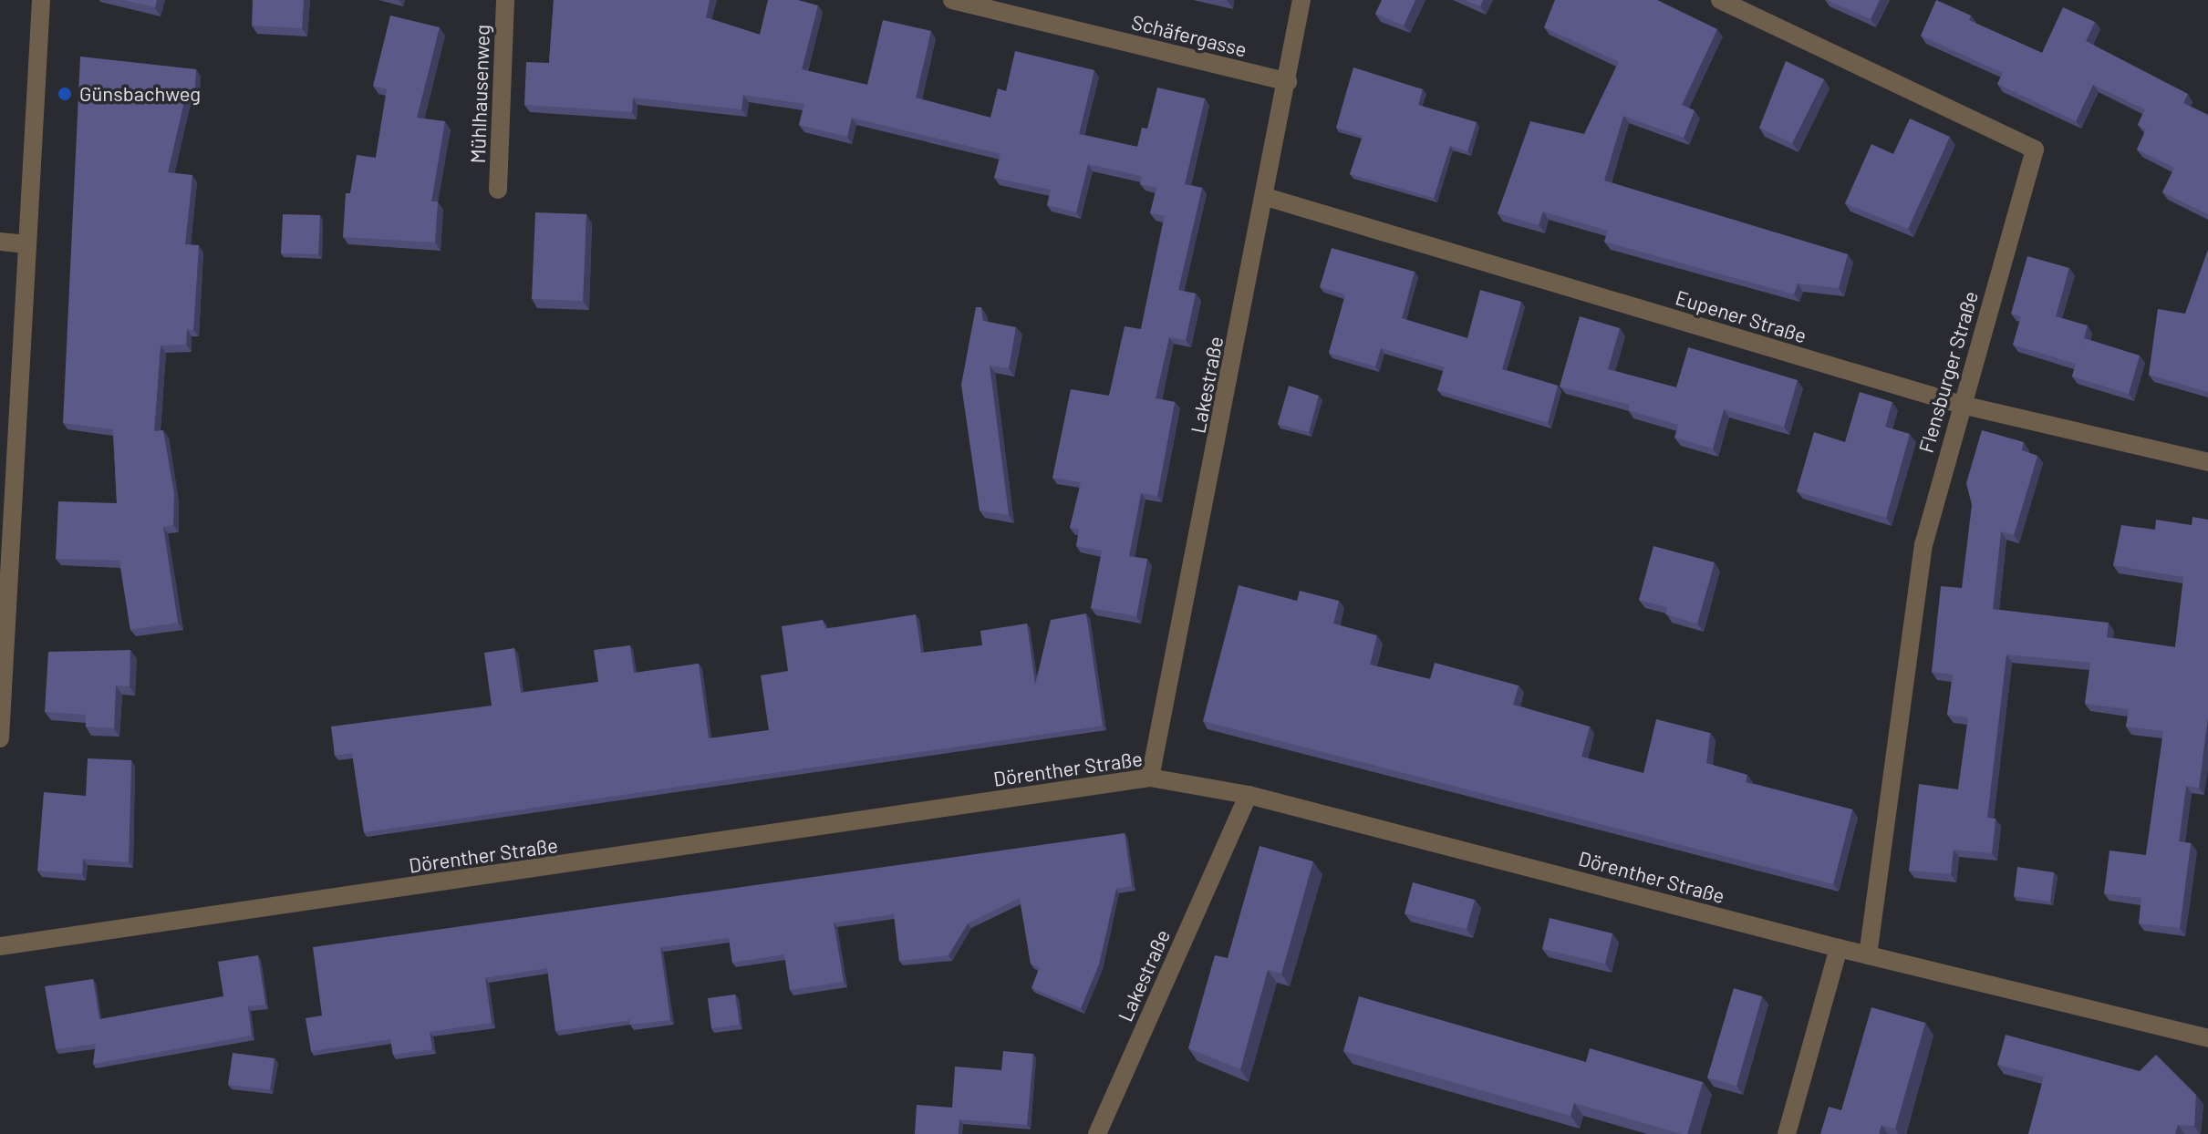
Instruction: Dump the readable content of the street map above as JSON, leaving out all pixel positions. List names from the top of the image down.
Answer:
{
  "streets": {
    "street": [
      "Schäfergasse",
      "Mühlhausenweg",
      "Eupener Straße",
      "Flensburger Straße",
      "Lakestraße",
      "Dörenther Straße"
    ]
  },
  "crossings": [
    ["Schäfergasse", "Lakestraße"],
    ["Eupener Straße", "Flensburger Straße"],
    ["Eupener Straße", "Lakestraße"],
    ["Flensburger Straße", "Dörenther Straße"],
    ["Lakestraße", "Dörenther Straße"]
  ],
  "places": ["Günsbachweg"]
}
